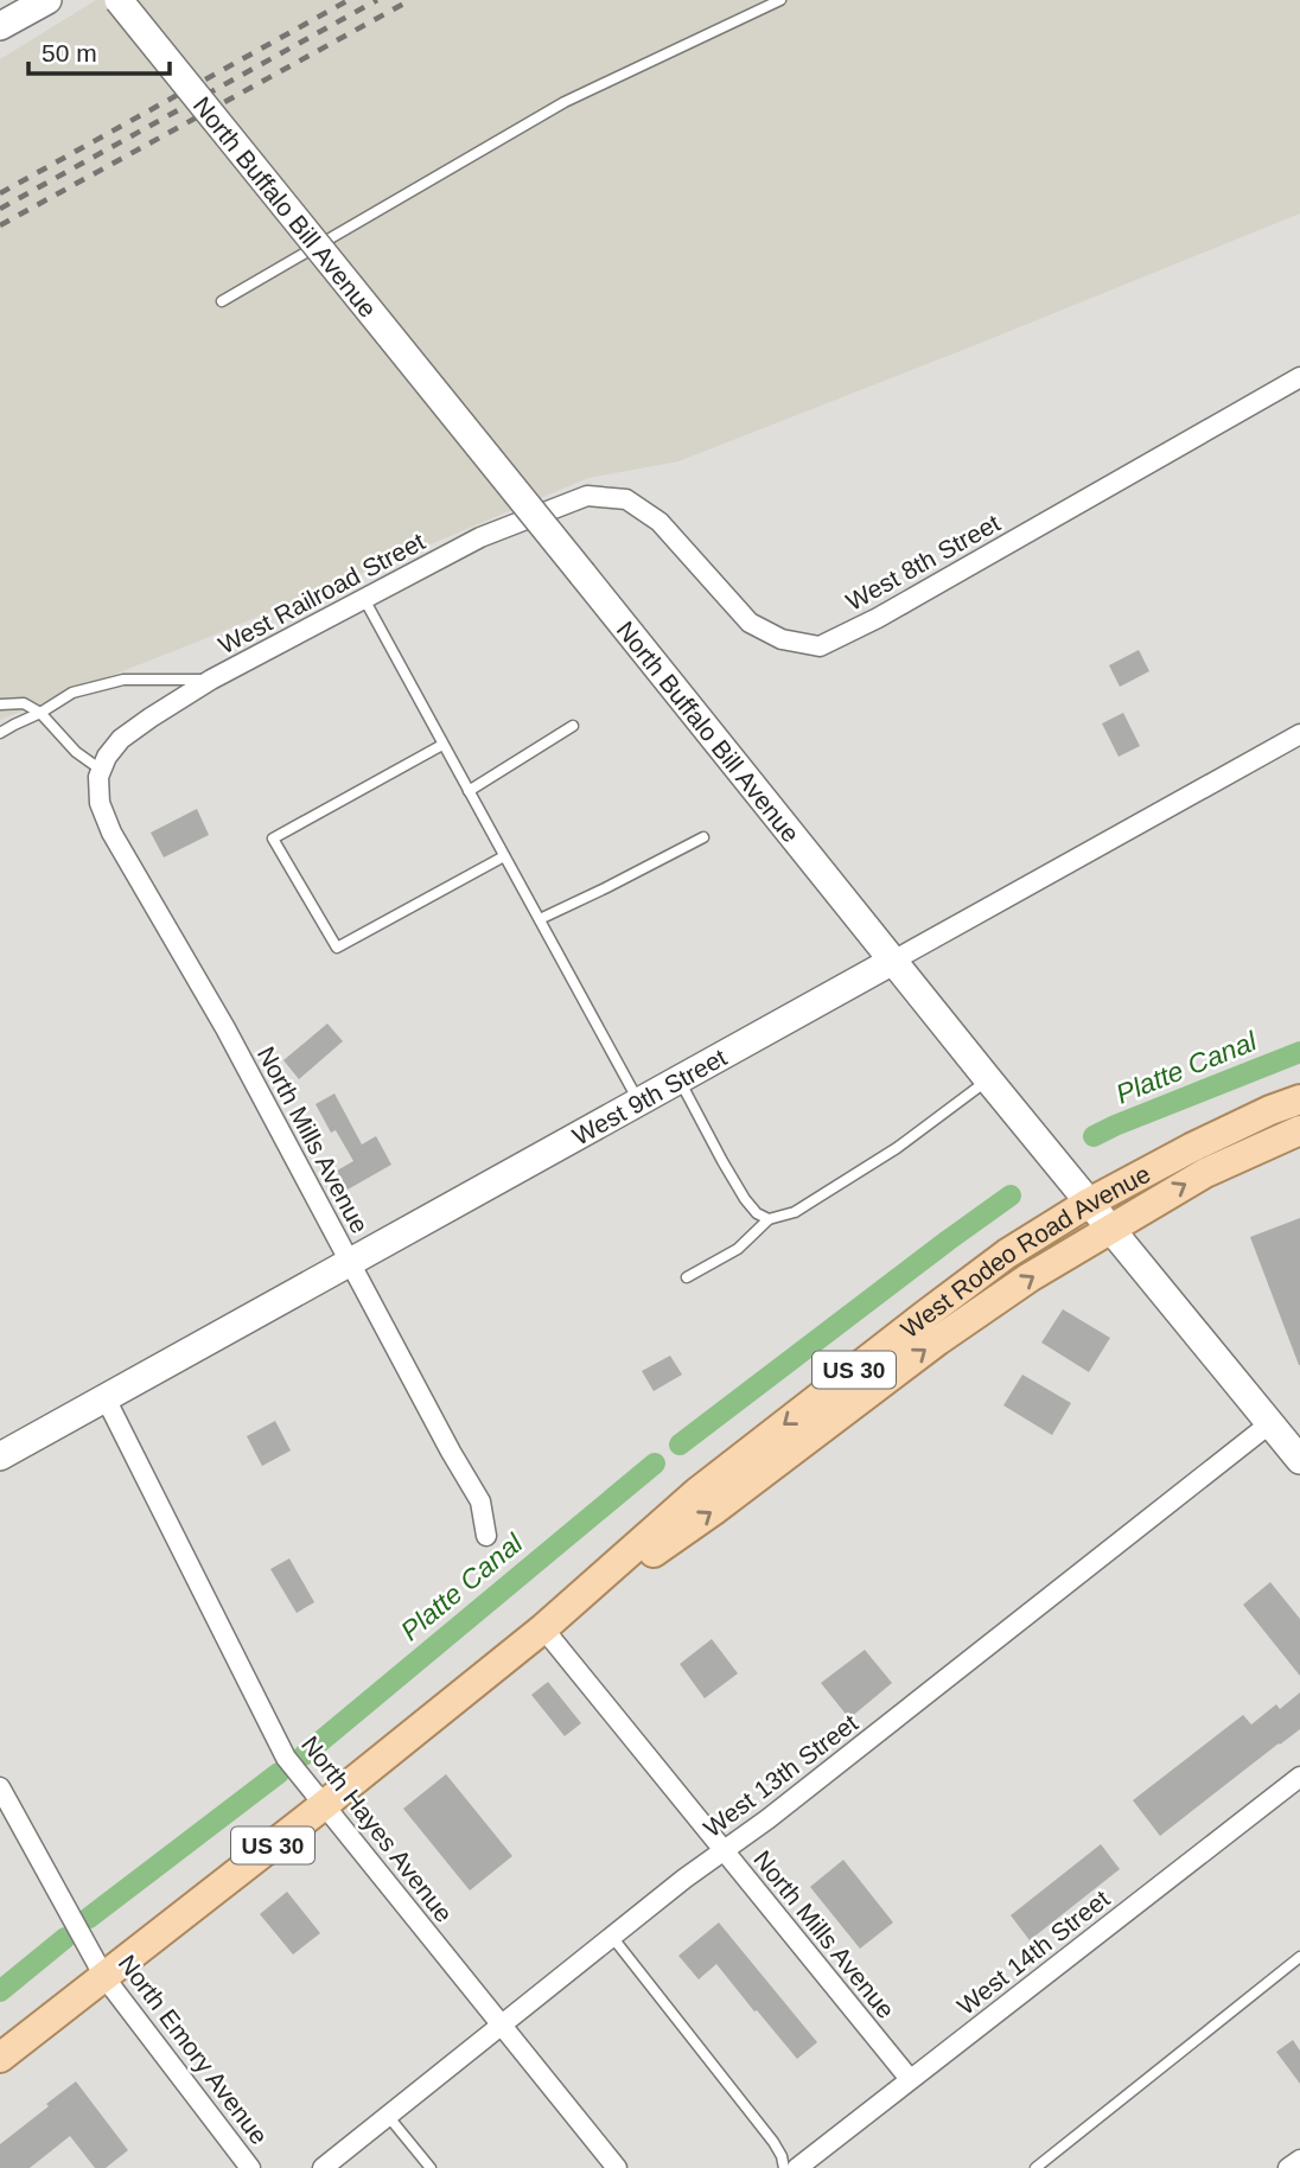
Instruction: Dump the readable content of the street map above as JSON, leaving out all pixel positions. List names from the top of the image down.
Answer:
{
  "streets": {
    "main road": [
      "North Buffalo Bill Avenue",
      "West 9th Street",
      "West Rodeo Road Avenue",
      "US 30"
    ],
    "street": [
      "West 8th Street",
      "West Railroad Street",
      "North Mills Avenue",
      "West 13th Street",
      "North Hayes Avenue",
      "West 14th Street",
      "North Emory Avenue"
    ]
  },
  "crossings": [
    ["North Buffalo Bill Avenue", "West 9th Street"],
    ["North Buffalo Bill Avenue", "West Rodeo Road Avenue"],
    ["North Buffalo Bill Avenue", "West 13th Street"],
    ["West 8th Street", "West Railroad Street"],
    ["West Railroad Street", "North Mills Avenue"],
    ["West 9th Street", "North Mills Avenue"],
    ["West 9th Street", "North Hayes Avenue"],
    ["North Mills Avenue", "West Rodeo Road Avenue"],
    ["North Mills Avenue", "West 13th Street"],
    ["North Mills Avenue", "West 14th Street"],
    ["West Rodeo Road Avenue", "North Hayes Avenue"],
    ["West Rodeo Road Avenue", "North Emory Avenue"],
    ["West 13th Street", "North Hayes Avenue"]
  ],
  "water": ["Platte Canal"],
  "scale_bar": "50 m"
}
